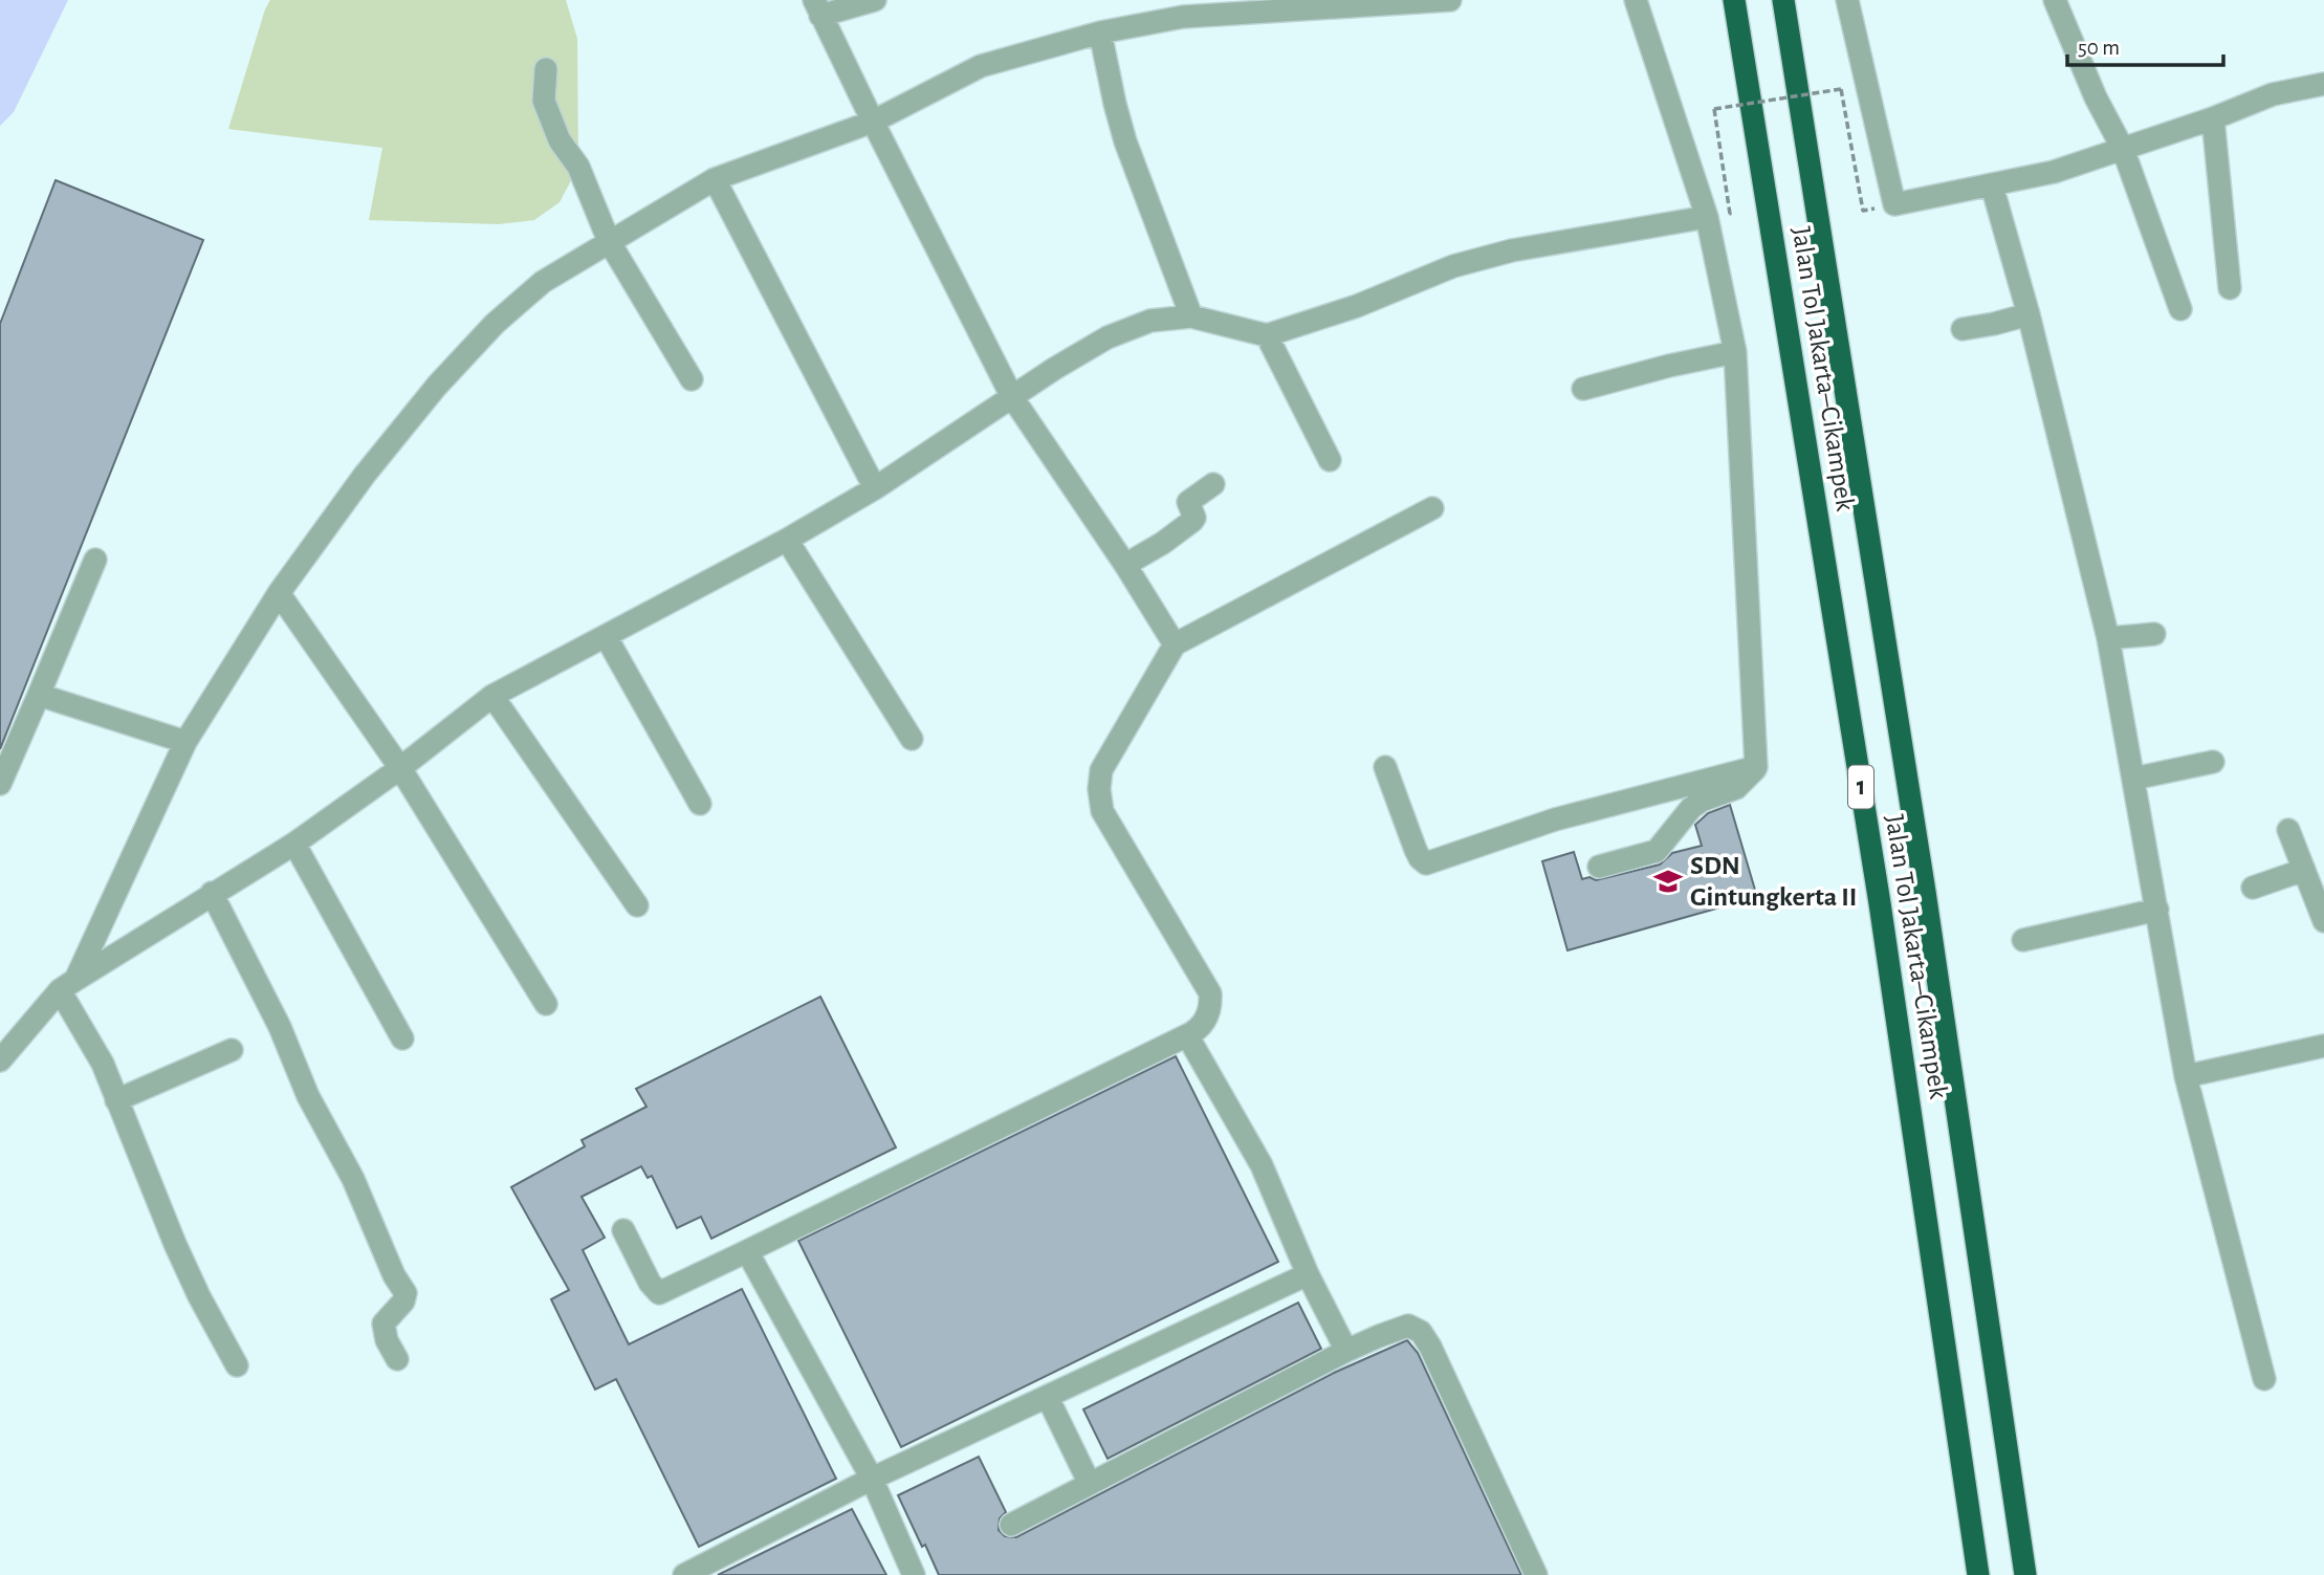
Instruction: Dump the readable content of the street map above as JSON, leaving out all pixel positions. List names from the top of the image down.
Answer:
{
  "streets": {
    "highway": ["Jalan Tol Jakarta–Cikampek", "1"]
  },
  "places": {
    "school or university": ["SDN Gintungkerta II"]
  },
  "scale_bar": "50 m"
}
